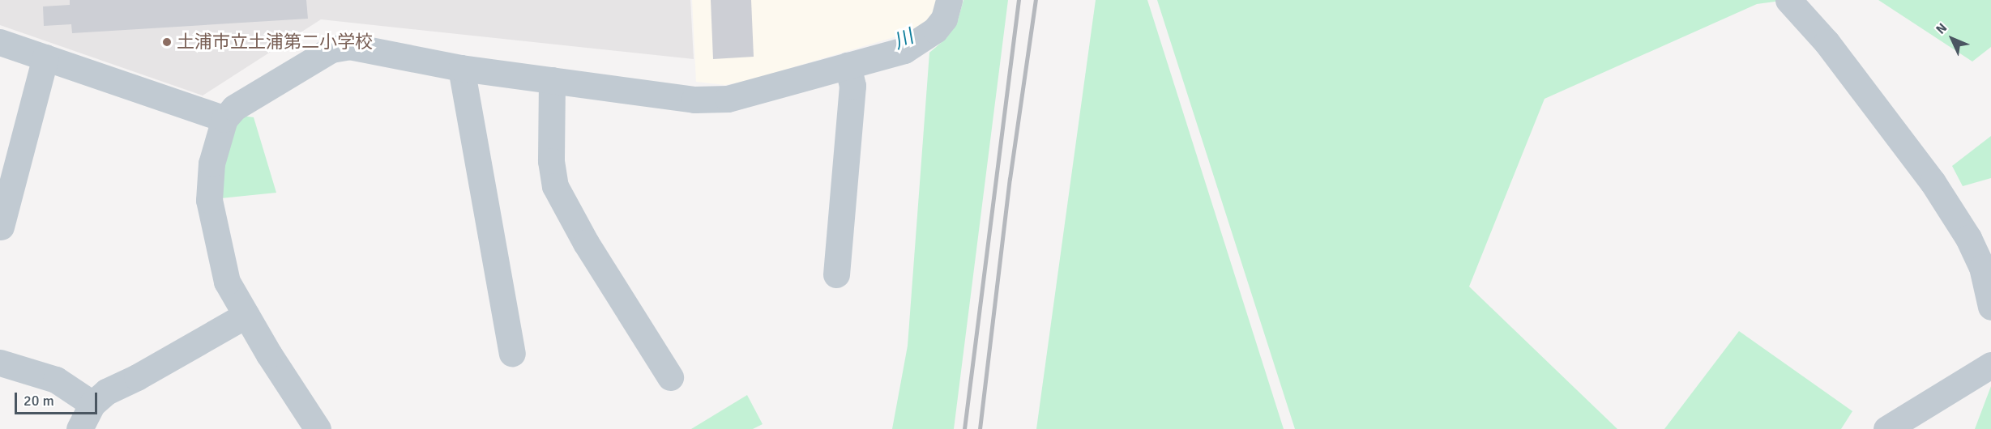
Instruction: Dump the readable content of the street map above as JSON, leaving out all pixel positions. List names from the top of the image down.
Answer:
{
  "water": ["川"],
  "places": ["土浦市立土浦第二小学校"],
  "scale_bar": "20 m",
  "north": "top left"
}
